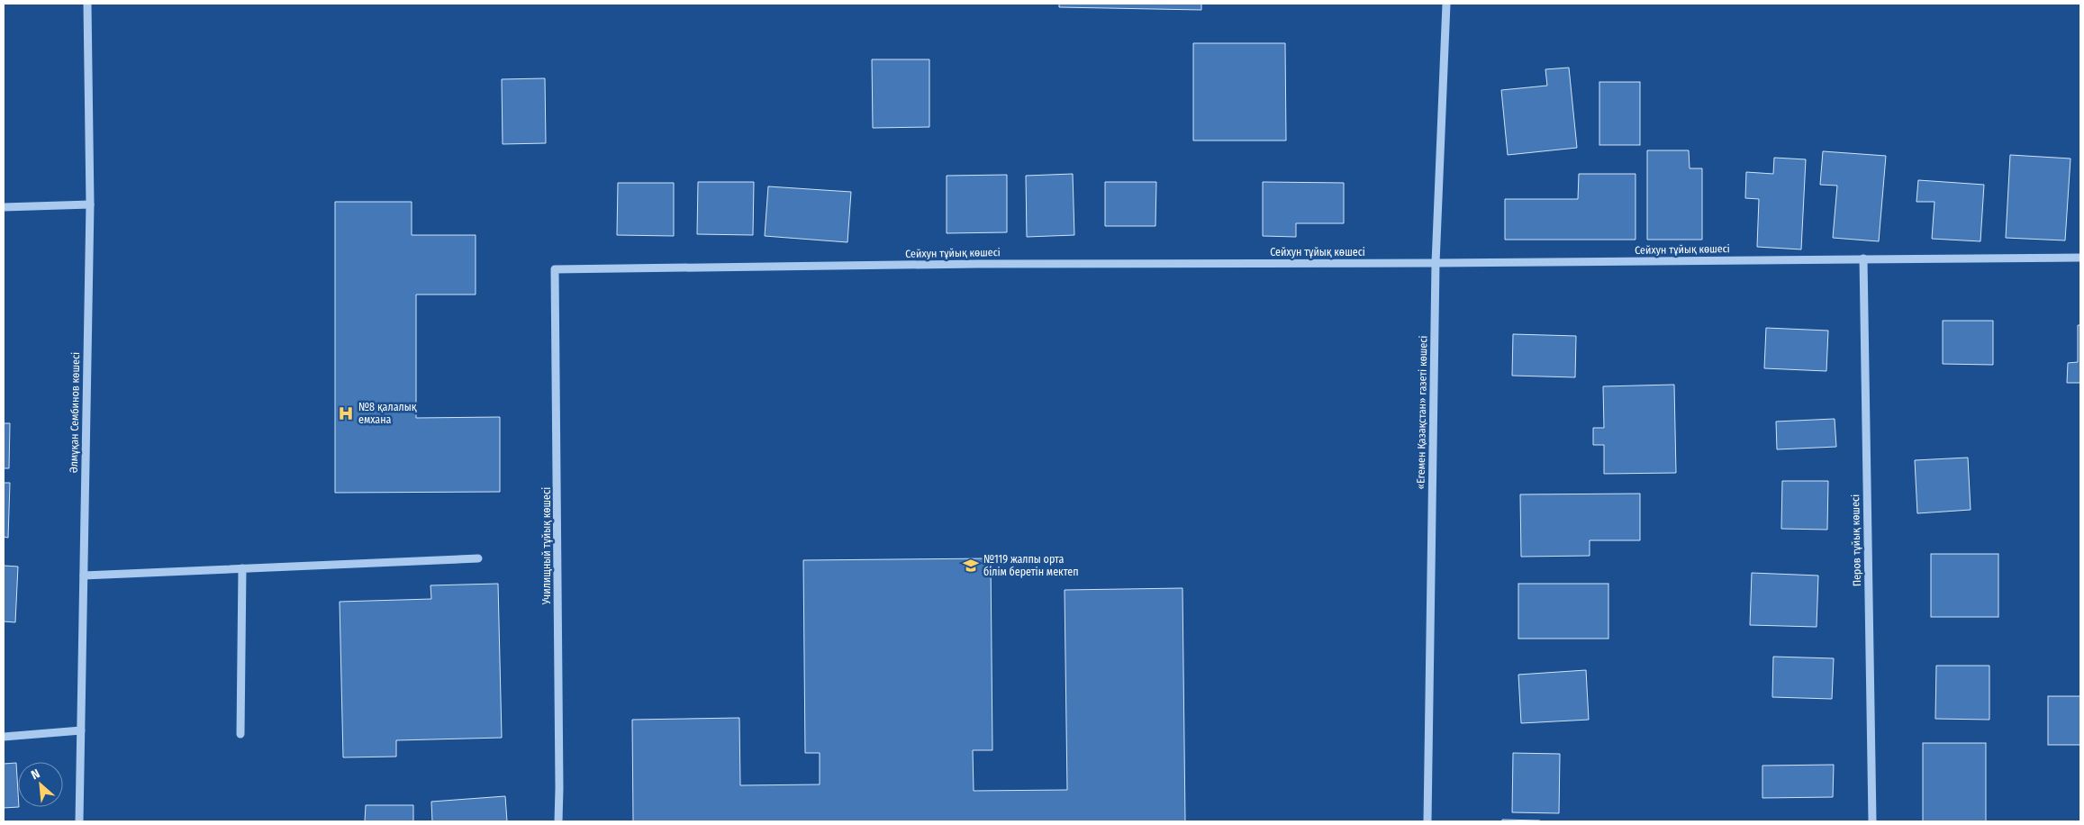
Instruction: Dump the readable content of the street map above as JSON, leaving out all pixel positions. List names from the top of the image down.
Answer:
{
  "streets": {
    "street": [
      "Сейхун тұйық көшесі",
      "Әлмұқан Сембинов көшесі",
      "«Егемен Қазақстан» газеті көшесі",
      "Перов тұйық көшесі",
      "Училищный тұйық көшесі"
    ]
  },
  "crossings": [
    ["Сейхун тұйық көшесі", "«Егемен Қазақстан» газеті көшесі"],
    ["Сейхун тұйық көшесі", "Перов тұйық көшесі"],
    ["Сейхун тұйық көшесі", "Училищный тұйық көшесі"]
  ],
  "places": {
    "hospital": ["№8 қалалық емхана"],
    "school or university": ["№119 жалпы орта білім беретін мектеп"]
  },
  "north": "top left"
}
